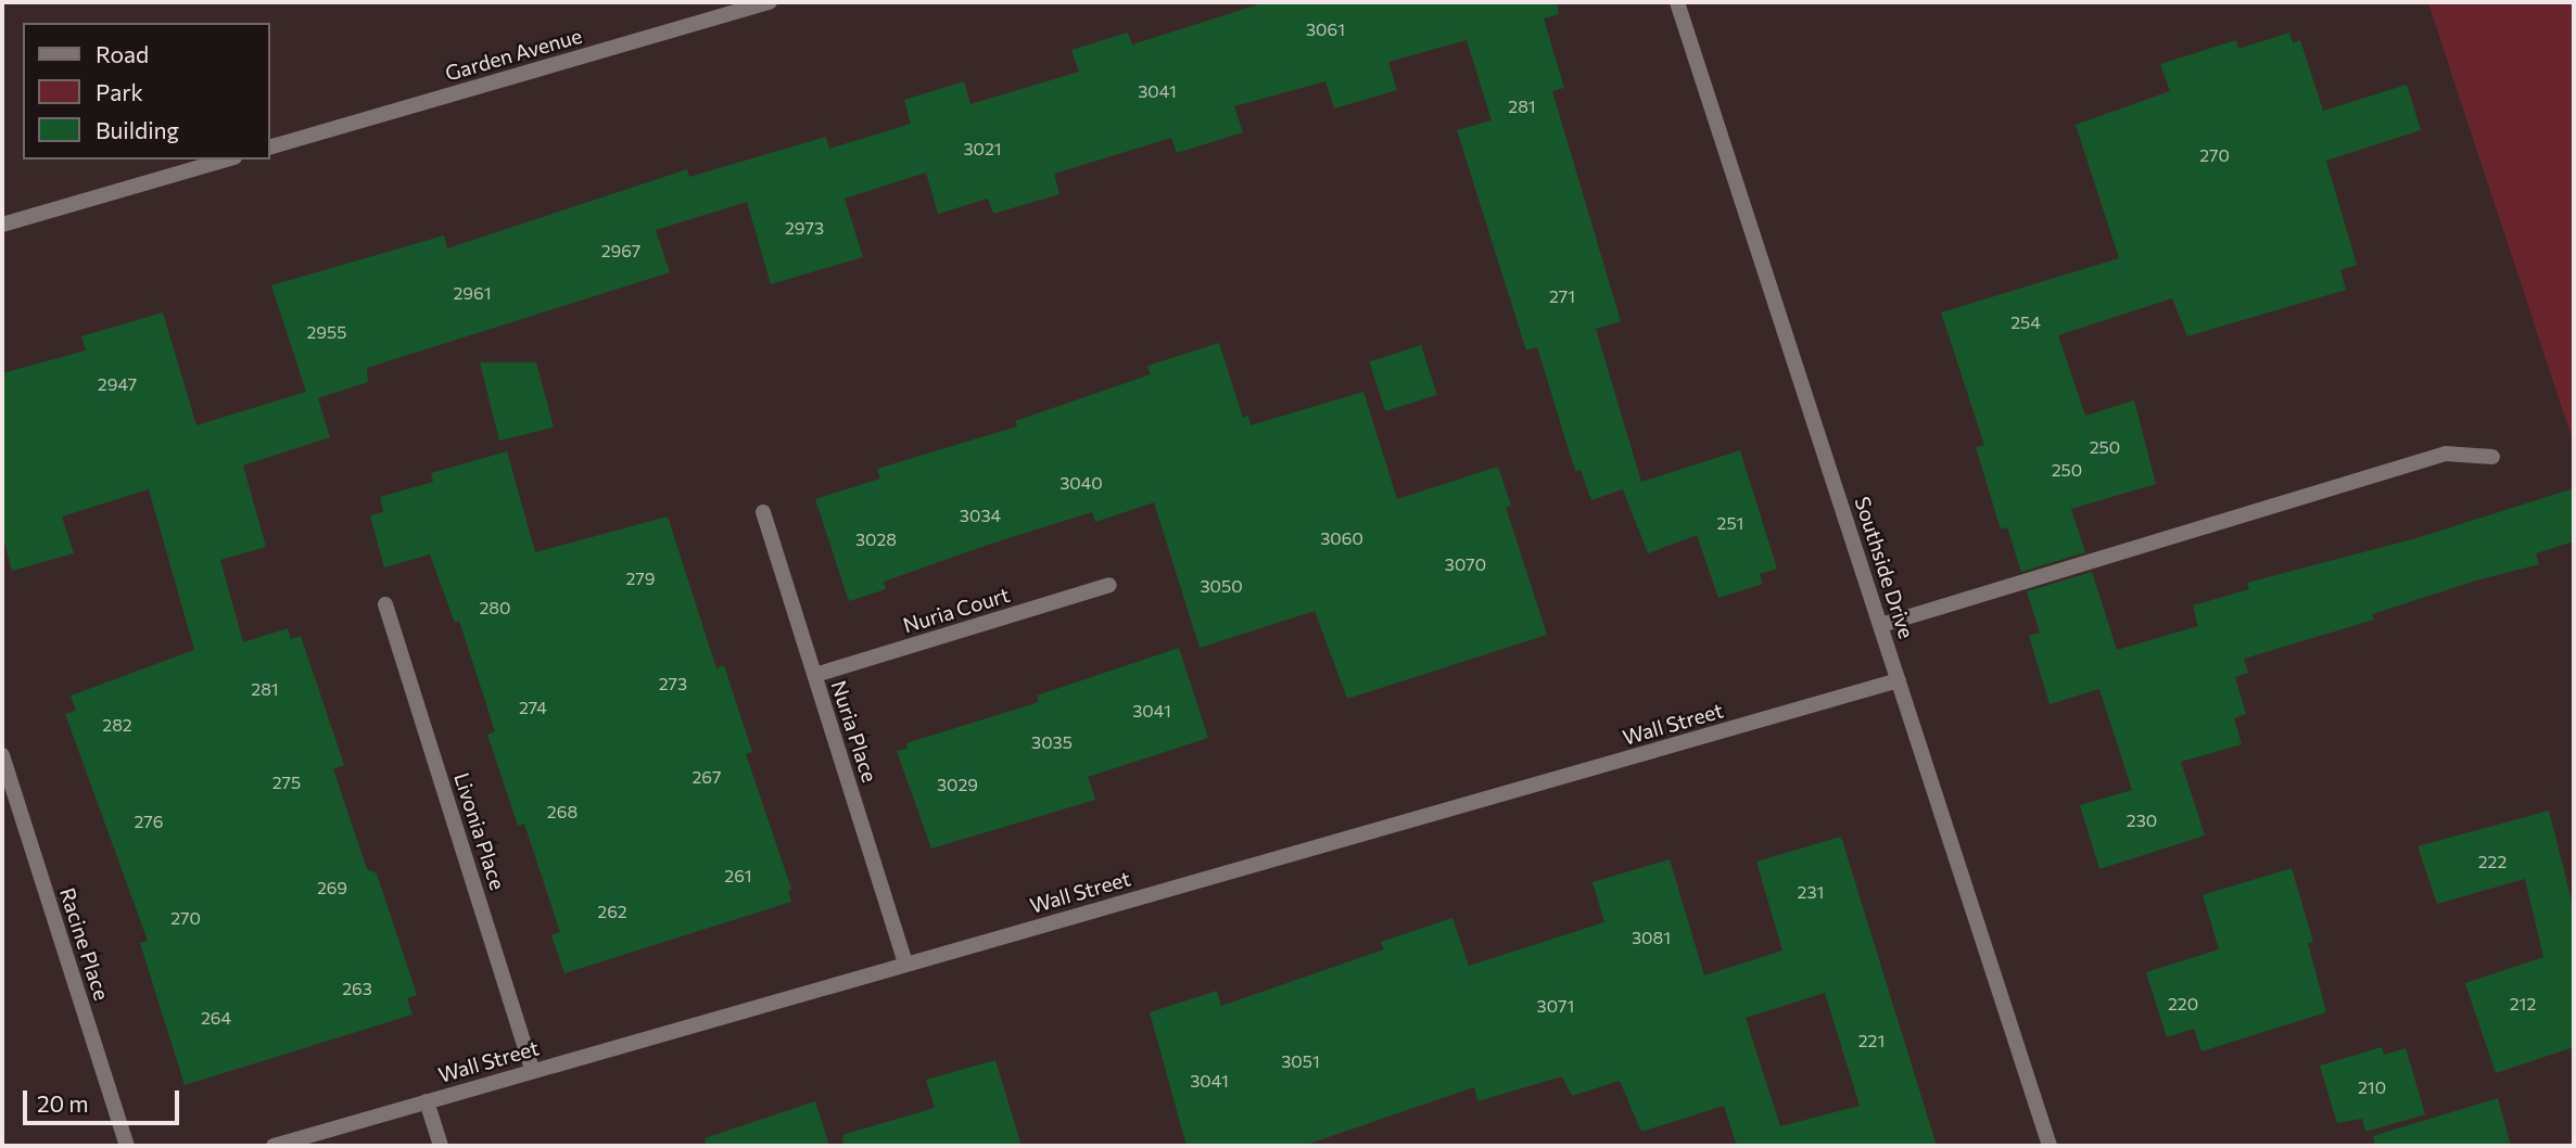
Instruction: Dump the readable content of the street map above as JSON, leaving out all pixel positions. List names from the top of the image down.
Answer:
{
  "streets": {
    "street": [
      "Garden Avenue",
      "Southside Drive",
      "Nuria Court",
      "Wall Street",
      "Nuria Place",
      "Livonia Place",
      "Racine Place"
    ]
  },
  "crossings": [
    ["Southside Drive", "Wall Street"],
    ["Nuria Court", "Nuria Place"],
    ["Wall Street", "Nuria Place"],
    ["Wall Street", "Livonia Place"]
  ],
  "house_numbers": [
    "3061",
    "3041",
    "281",
    "3021",
    "270",
    "2973",
    "2967",
    "2961",
    "271",
    "254",
    "2955",
    "2947",
    "250",
    "250",
    "3040",
    "3034",
    "251",
    "3060",
    "3028",
    "3070",
    "279",
    "3050",
    "280",
    "273",
    "281",
    "274",
    "3041",
    "282",
    "3035",
    "267",
    "275",
    "3029",
    "268",
    "230",
    "276",
    "222",
    "261",
    "269",
    "231",
    "262",
    "270",
    "3081",
    "263",
    "220",
    "212",
    "3071",
    "264",
    "221",
    "3051",
    "3041",
    "210"
  ],
  "legend": ["Road", "Park", "Building"],
  "scale_bar": "20 m"
}
